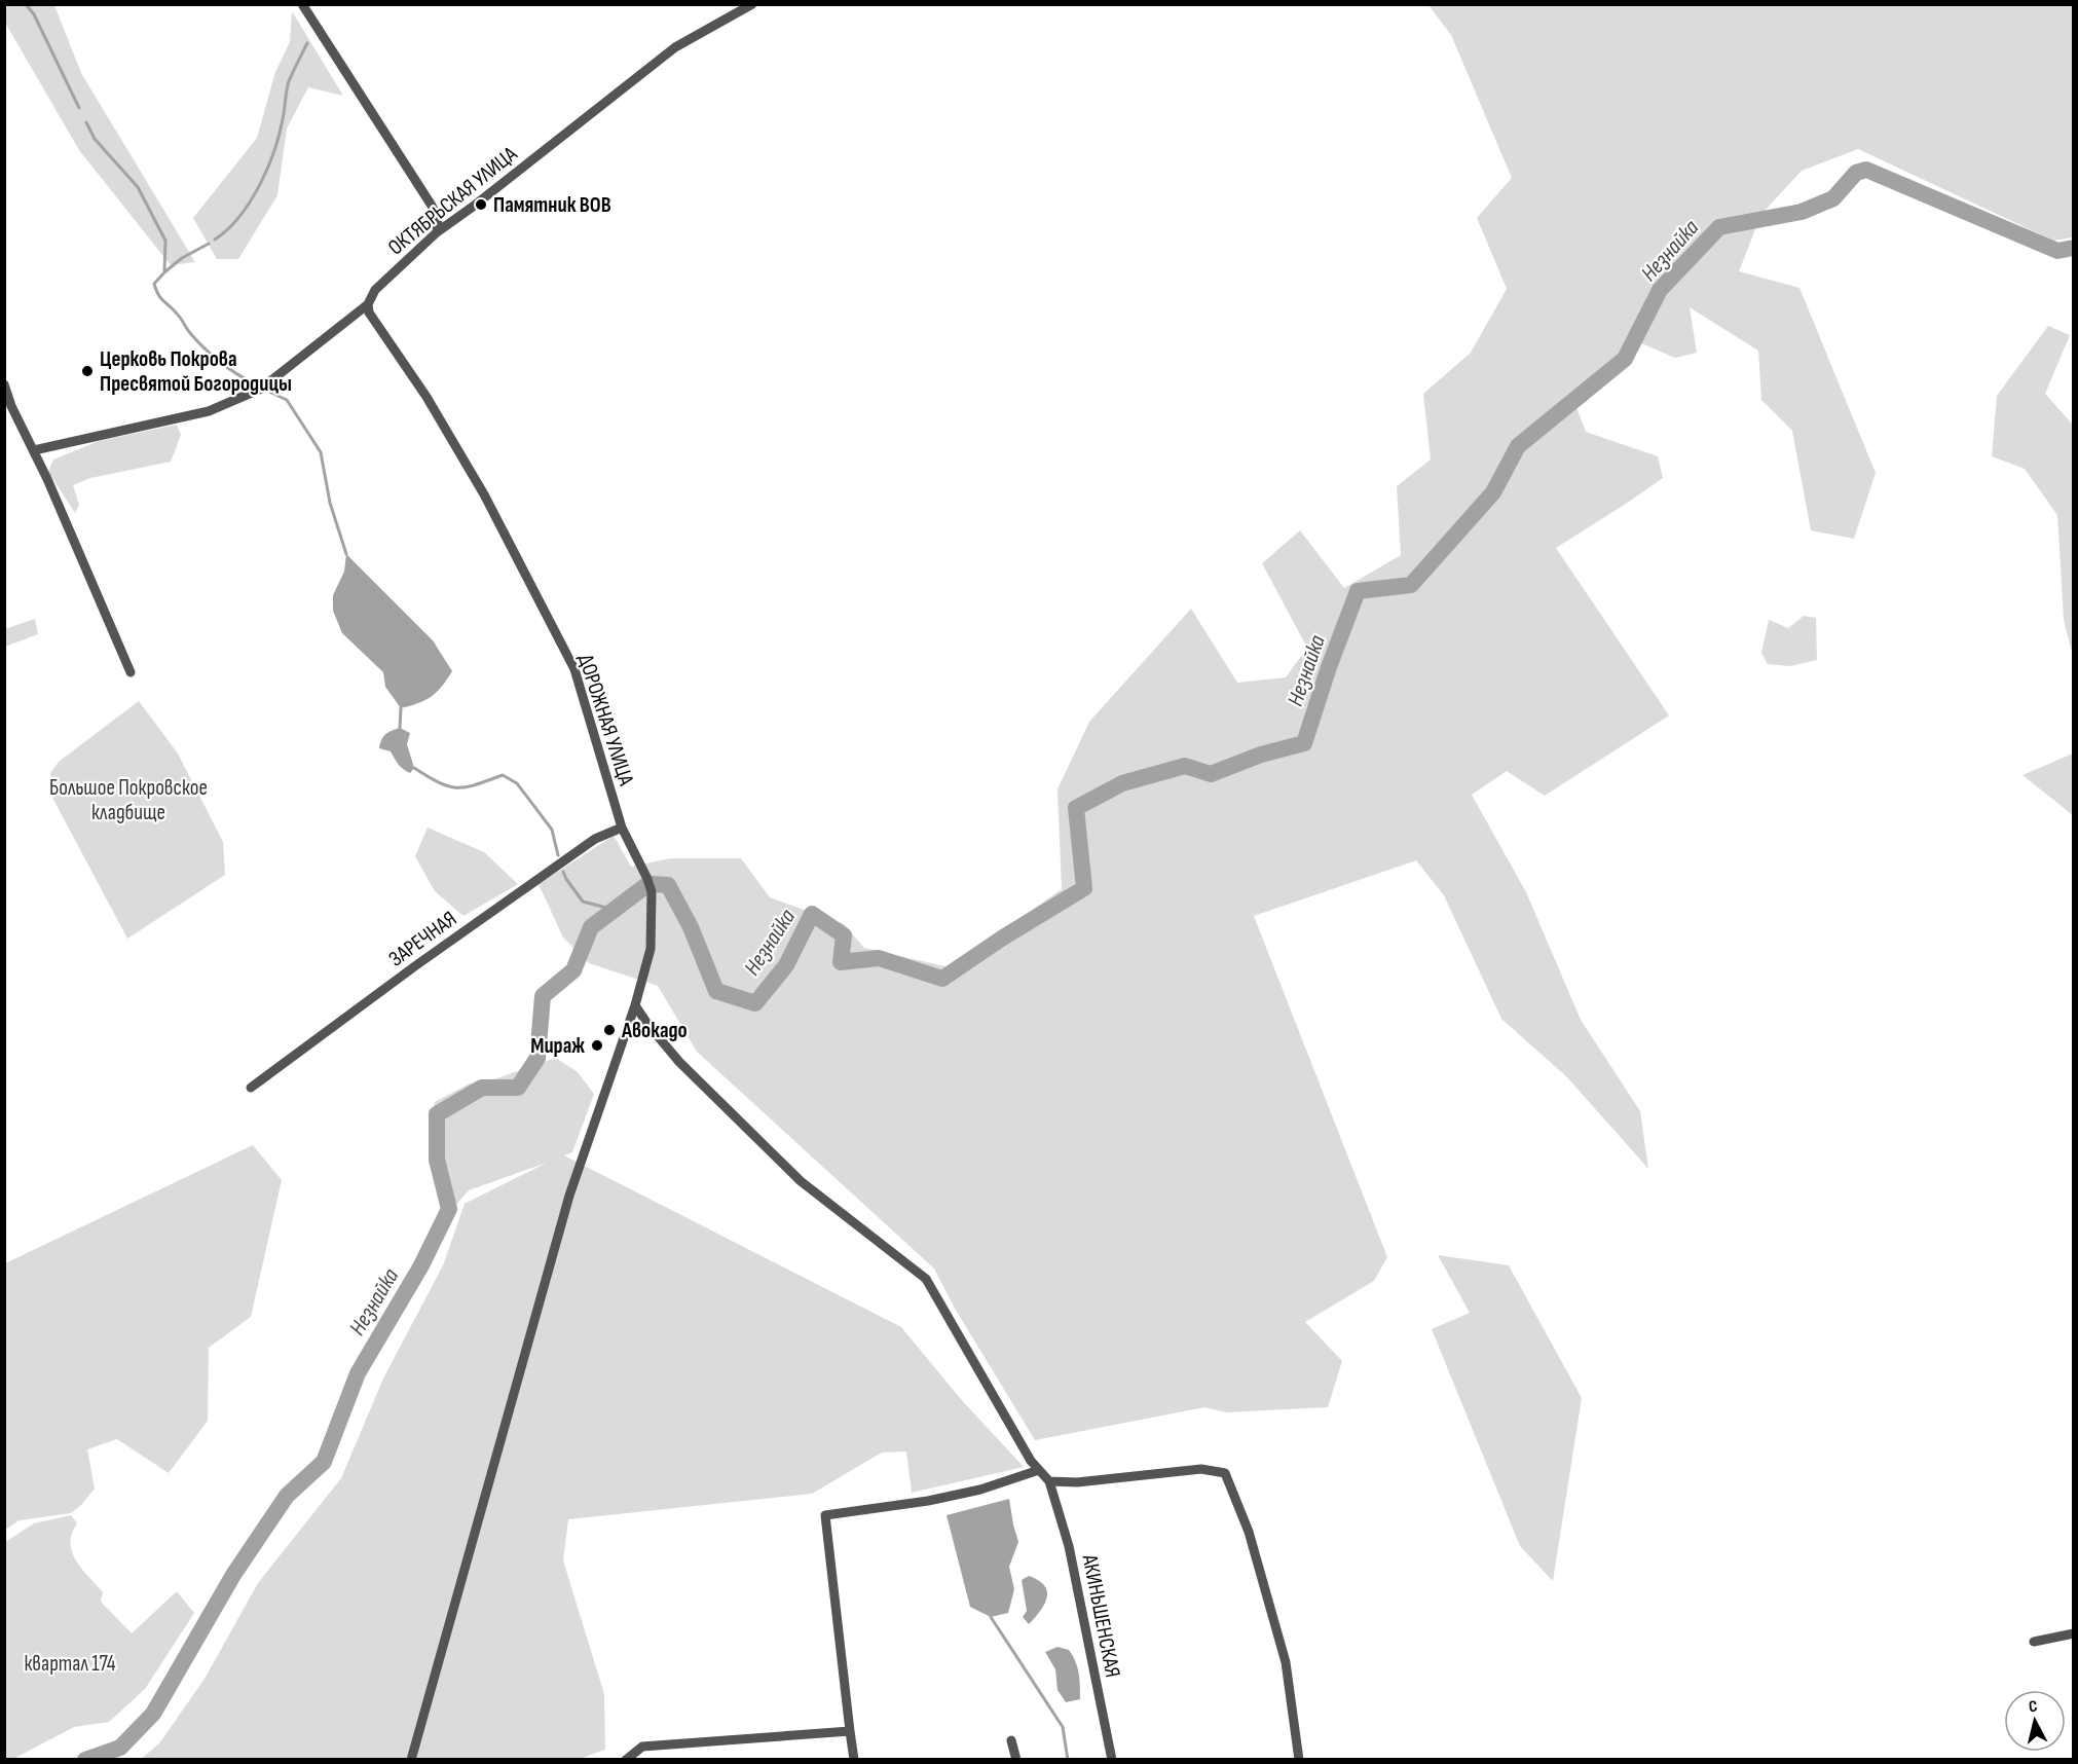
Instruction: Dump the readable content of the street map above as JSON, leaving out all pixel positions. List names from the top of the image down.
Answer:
{
  "streets": {
    "street": [
      "ОКТЯБРЬСКАЯ УЛИЦА",
      "ДОРОЖНАЯ УЛИЦА",
      "ЗАРЕЧНАЯ",
      "АКИНЬШЕНСКАЯ"
    ]
  },
  "crossings": [
    ["ОКТЯБРЬСКАЯ УЛИЦА", "ДОРОЖНАЯ УЛИЦА"],
    ["ДОРОЖНАЯ УЛИЦА", "ЗАРЕЧНАЯ"]
  ],
  "water": ["Незнайка"],
  "parks": ["Большое Покровское кладбище", "квартал 174"],
  "places": [
    "Памятник ВОВ",
    "Церковь Покрова Пресвятой Богородицы",
    "Авокадо",
    "Мираж"
  ],
  "north": "top"
}
